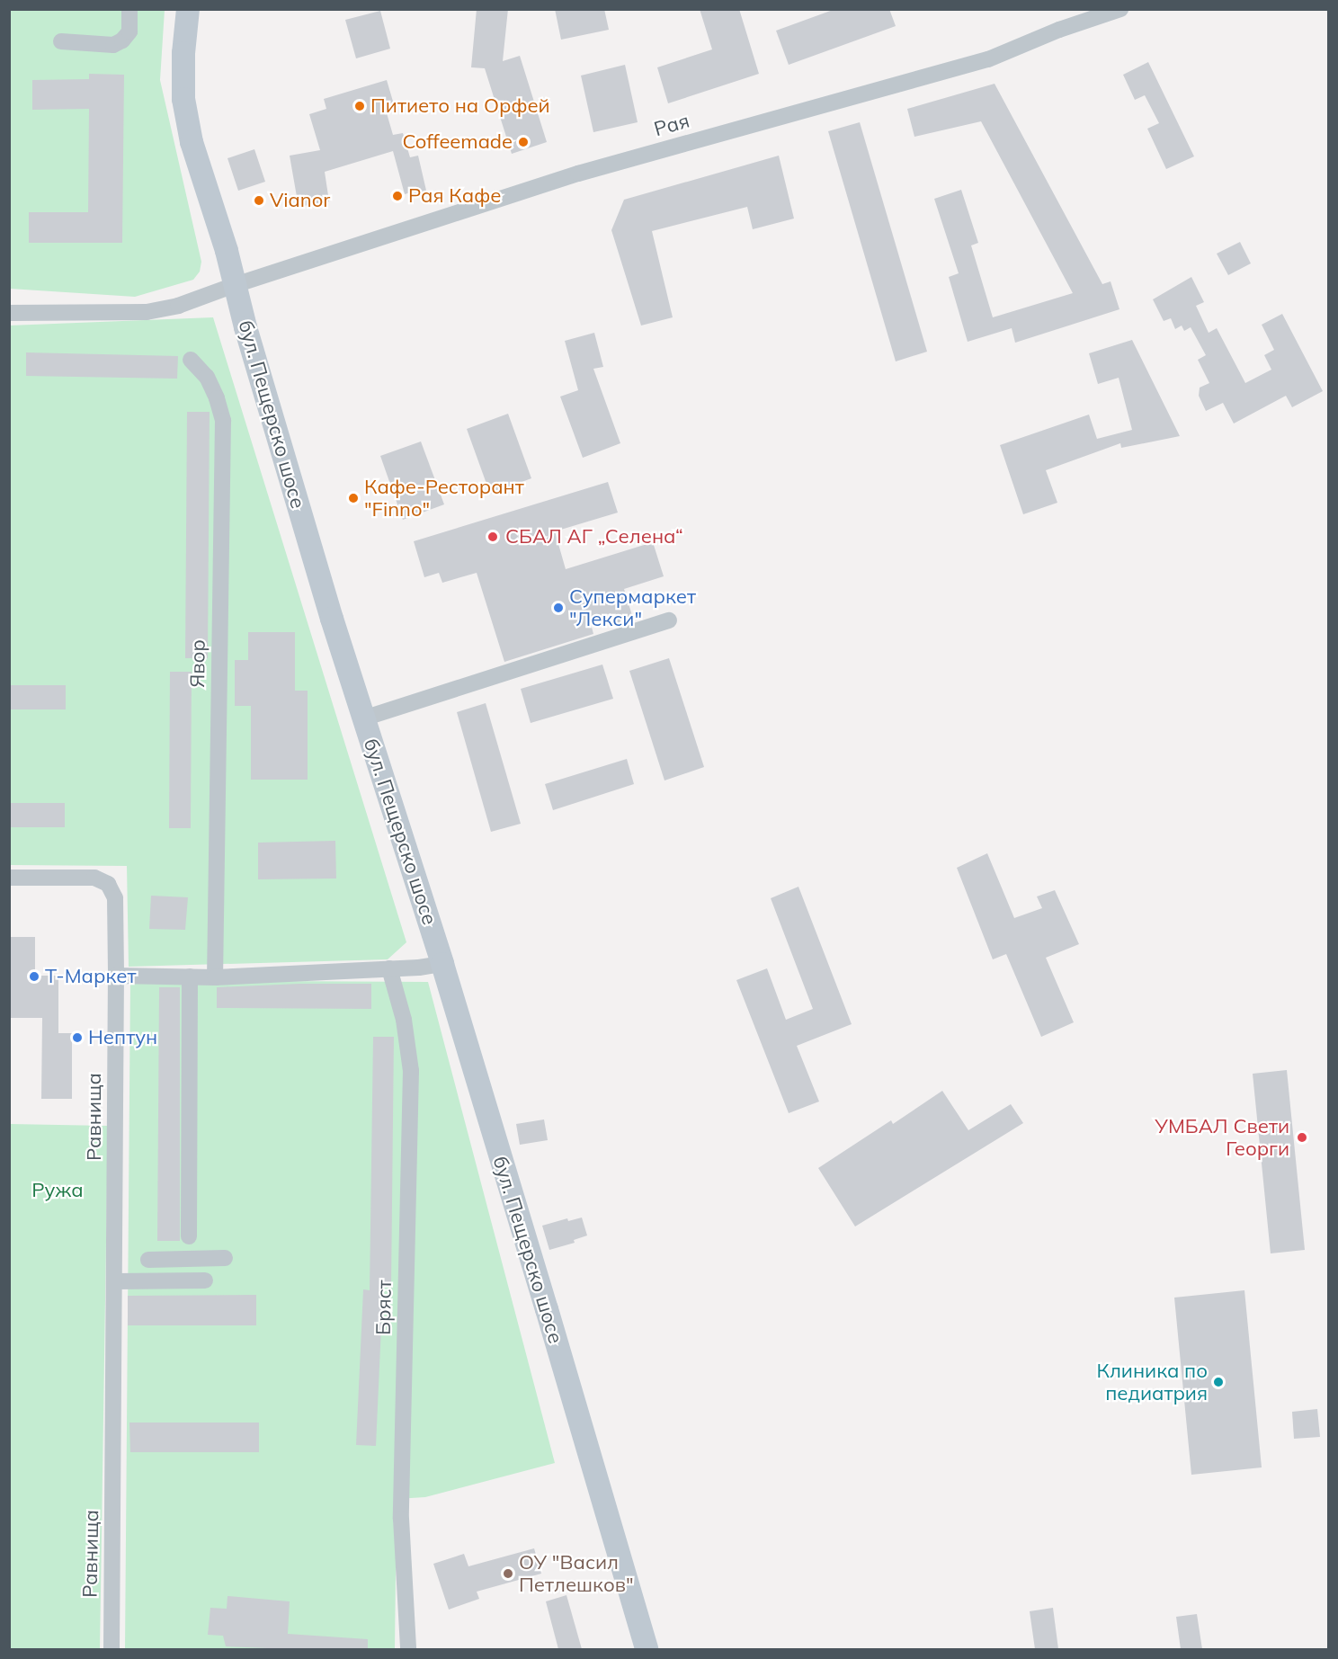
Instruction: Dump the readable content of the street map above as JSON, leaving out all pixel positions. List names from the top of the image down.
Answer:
{
  "streets": {
    "main road": ["бул. Пещерско шосе"],
    "street": [
      "Рая",
      "Явор",
      "Равнища",
      "Бряст"
    ]
  },
  "crossings": [
    ["Рая", "бул. Пещерско шосе"]
  ],
  "parks": ["Ружа"],
  "places": [
    "Питието на Орфей",
    "Coffeemade",
    "Рая Кафе",
    "Vianor",
    "Кафе-Ресторант \"Finno\"",
    "СБАЛ АГ „Селена“",
    "Супермаркет \"Лекси\"",
    "Т-Маркет",
    "Нептун",
    "УМБАЛ Свети Георги",
    "Клиника по педиатрия",
    "ОУ \"Васил Петлешков\""
  ]
}
